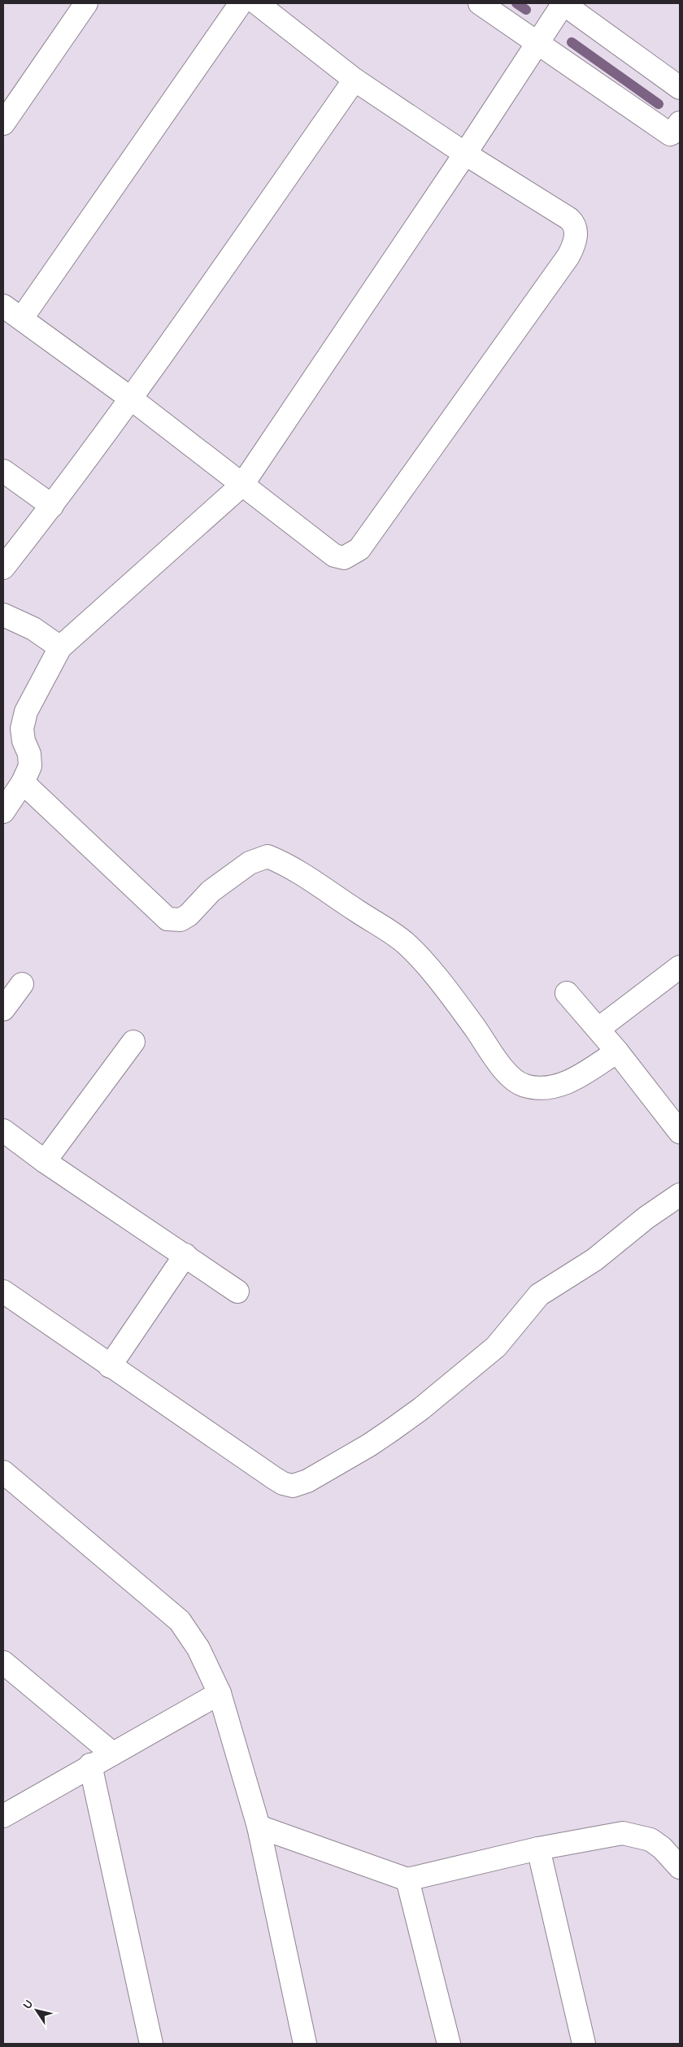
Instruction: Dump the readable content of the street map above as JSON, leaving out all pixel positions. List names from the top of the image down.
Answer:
{
  "north": "top left"
}
